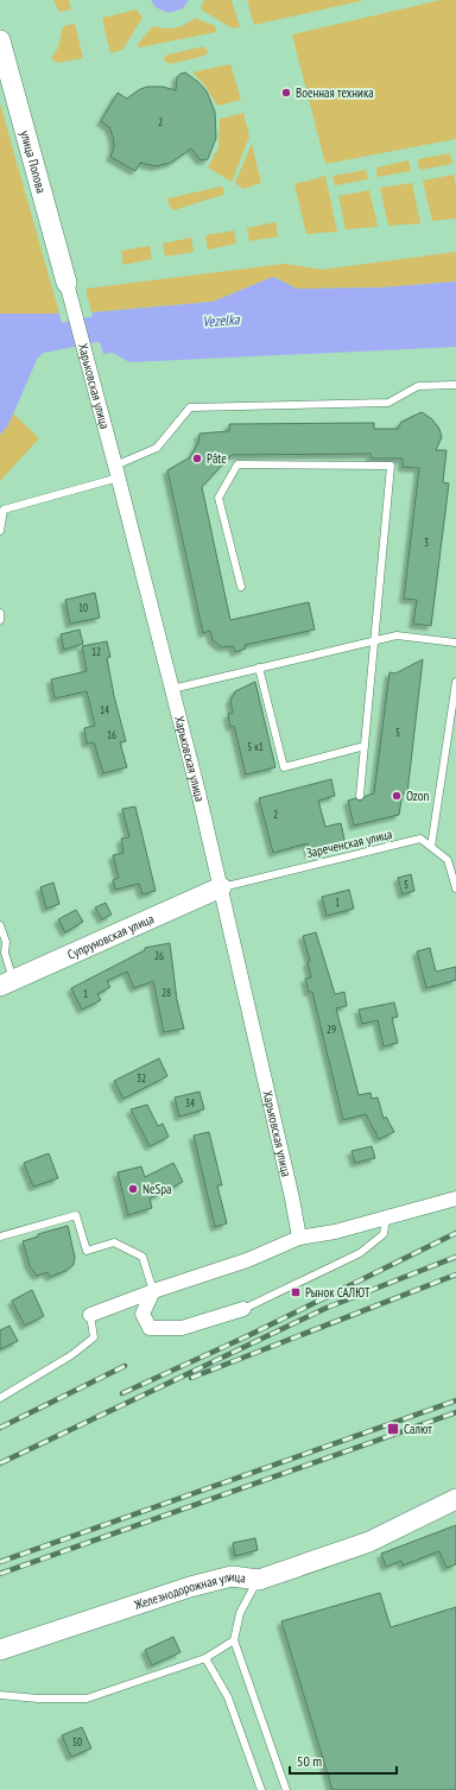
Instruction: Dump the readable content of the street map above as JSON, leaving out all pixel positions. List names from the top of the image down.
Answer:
{
  "streets": {
    "street": [
      "улица Попова",
      "Харьковская улица",
      "Супруновская улица",
      "Железнодорожная улица"
    ],
    "lane": ["Зареченская улица"]
  },
  "crossings": [
    ["улица Попова", "Харьковская улица"],
    ["Харьковская улица", "Зареченская улица"],
    ["Харьковская улица", "Супруновская улица"],
    ["Зареченская улица", "Супруновская улица"]
  ],
  "water": ["Vezelka"],
  "places": {
    "other": [
      "Военная техника",
      "Pâte",
      "Ozon",
      "NeSpa"
    ],
    "transit": ["Рынок САЛЮТ", "Салют"]
  },
  "house_numbers": [
    "2",
    "3",
    "10",
    "12",
    "14",
    "5",
    "16",
    "5 к1",
    "2",
    "5",
    "1",
    "26",
    "28",
    "1",
    "29",
    "32",
    "34",
    "50"
  ],
  "scale_bar": "50 m"
}
